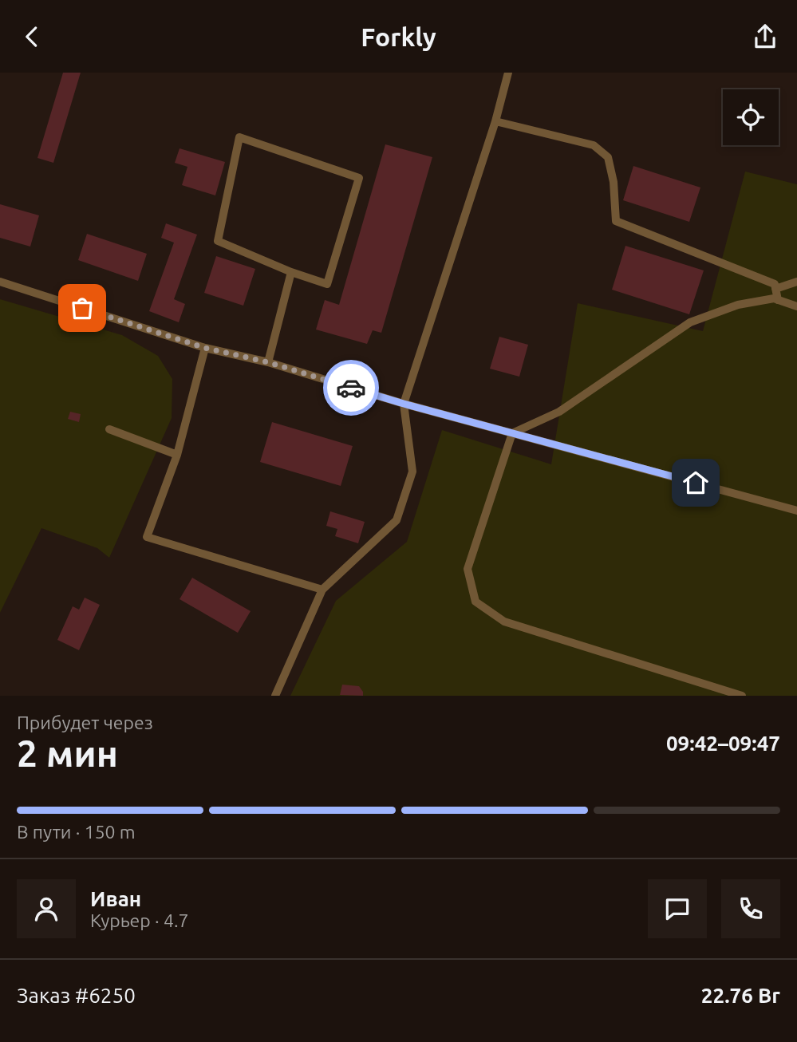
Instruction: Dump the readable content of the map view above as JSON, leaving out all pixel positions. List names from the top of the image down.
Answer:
{
  "page": {
    "header": "Forkly",
    "heading": ["2 мин", "Прибудет через", "09:42–09:47"],
    "panel": [
      "Иван",
      "Курьер · 4.7",
      "Заказ #6250",
      "22.76 Br"
    ],
    "bar": "В пути · 150 m"
  }
}
